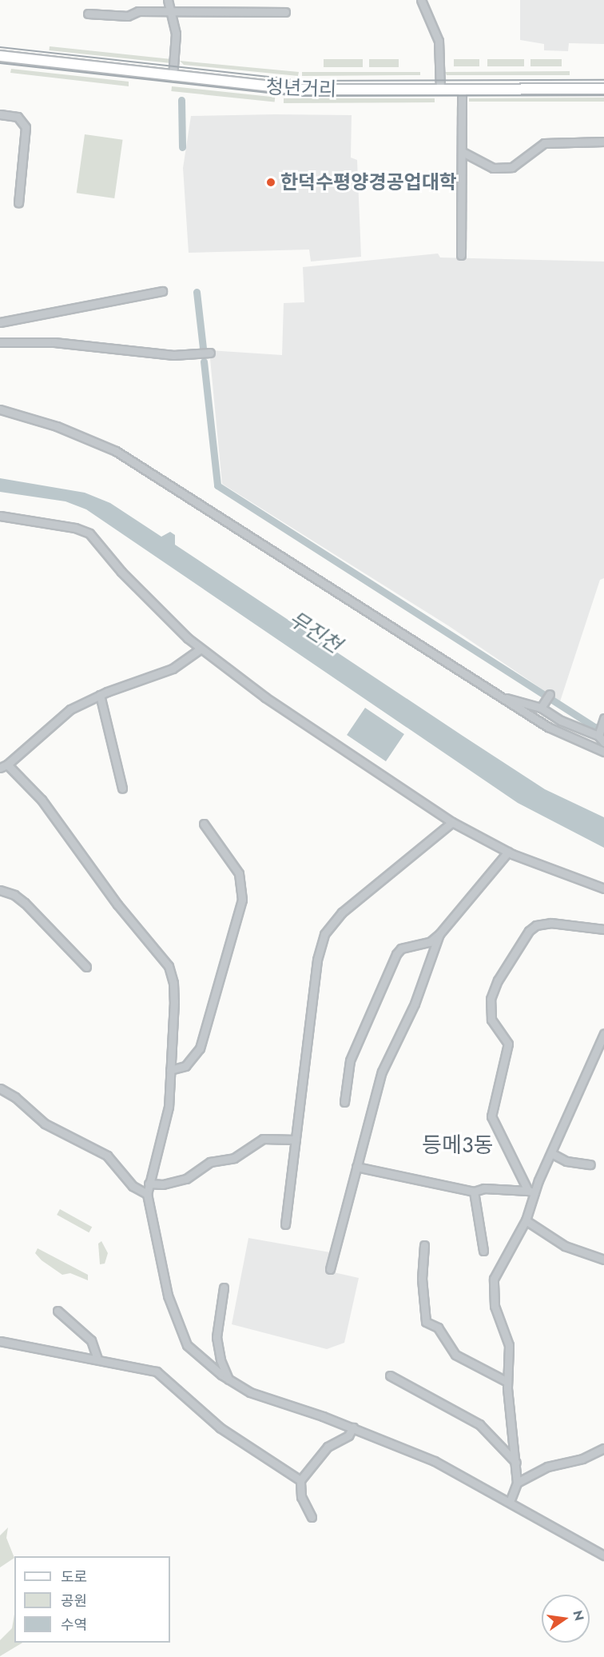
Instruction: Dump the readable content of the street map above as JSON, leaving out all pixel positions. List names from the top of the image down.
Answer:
{
  "streets": {
    "main road": ["청년거리"]
  },
  "districts": ["등메3동"],
  "water": ["무진천"],
  "places": ["한덕수평양경공업대학"],
  "legend": ["도로", "공원", "수역"],
  "north": "right"
}
